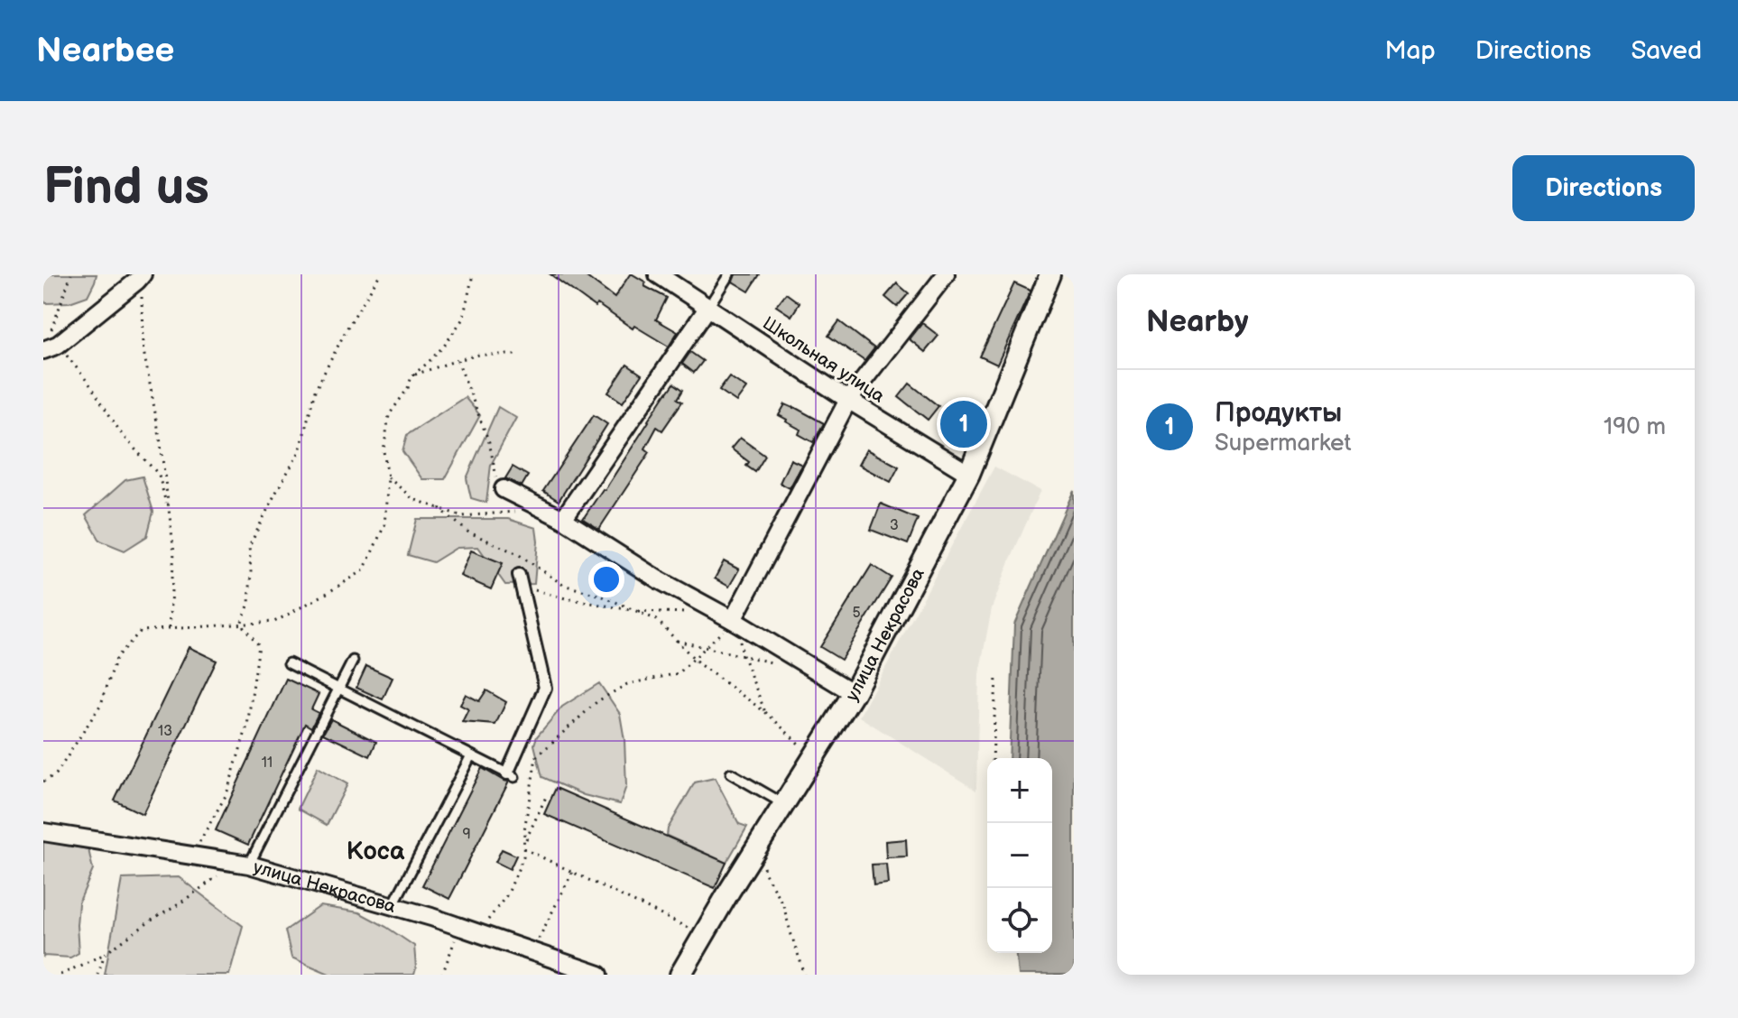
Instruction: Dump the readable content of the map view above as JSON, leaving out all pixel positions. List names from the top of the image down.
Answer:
{
  "streets": {
    "street": ["Школьная улица", "улица Некрасова"]
  },
  "crossings": [
    ["Школьная улица", "улица Некрасова"]
  ],
  "districts": ["Коса"],
  "house_numbers": [
    "3",
    "5",
    "13",
    "11",
    "9"
  ],
  "page": {
    "header": "Nearbee",
    "nav": ["Map", "Directions", "Saved"],
    "buttons": "Directions",
    "title": "Find us",
    "heading": "Nearby",
    "list": [
      {
        "mark": "1",
        "name": "Продукты",
        "note": "Supermarket",
        "value": "190 m"
      }
    ],
    "pins": "1",
    "map_buttons": ["+", "−"]
  }
}
